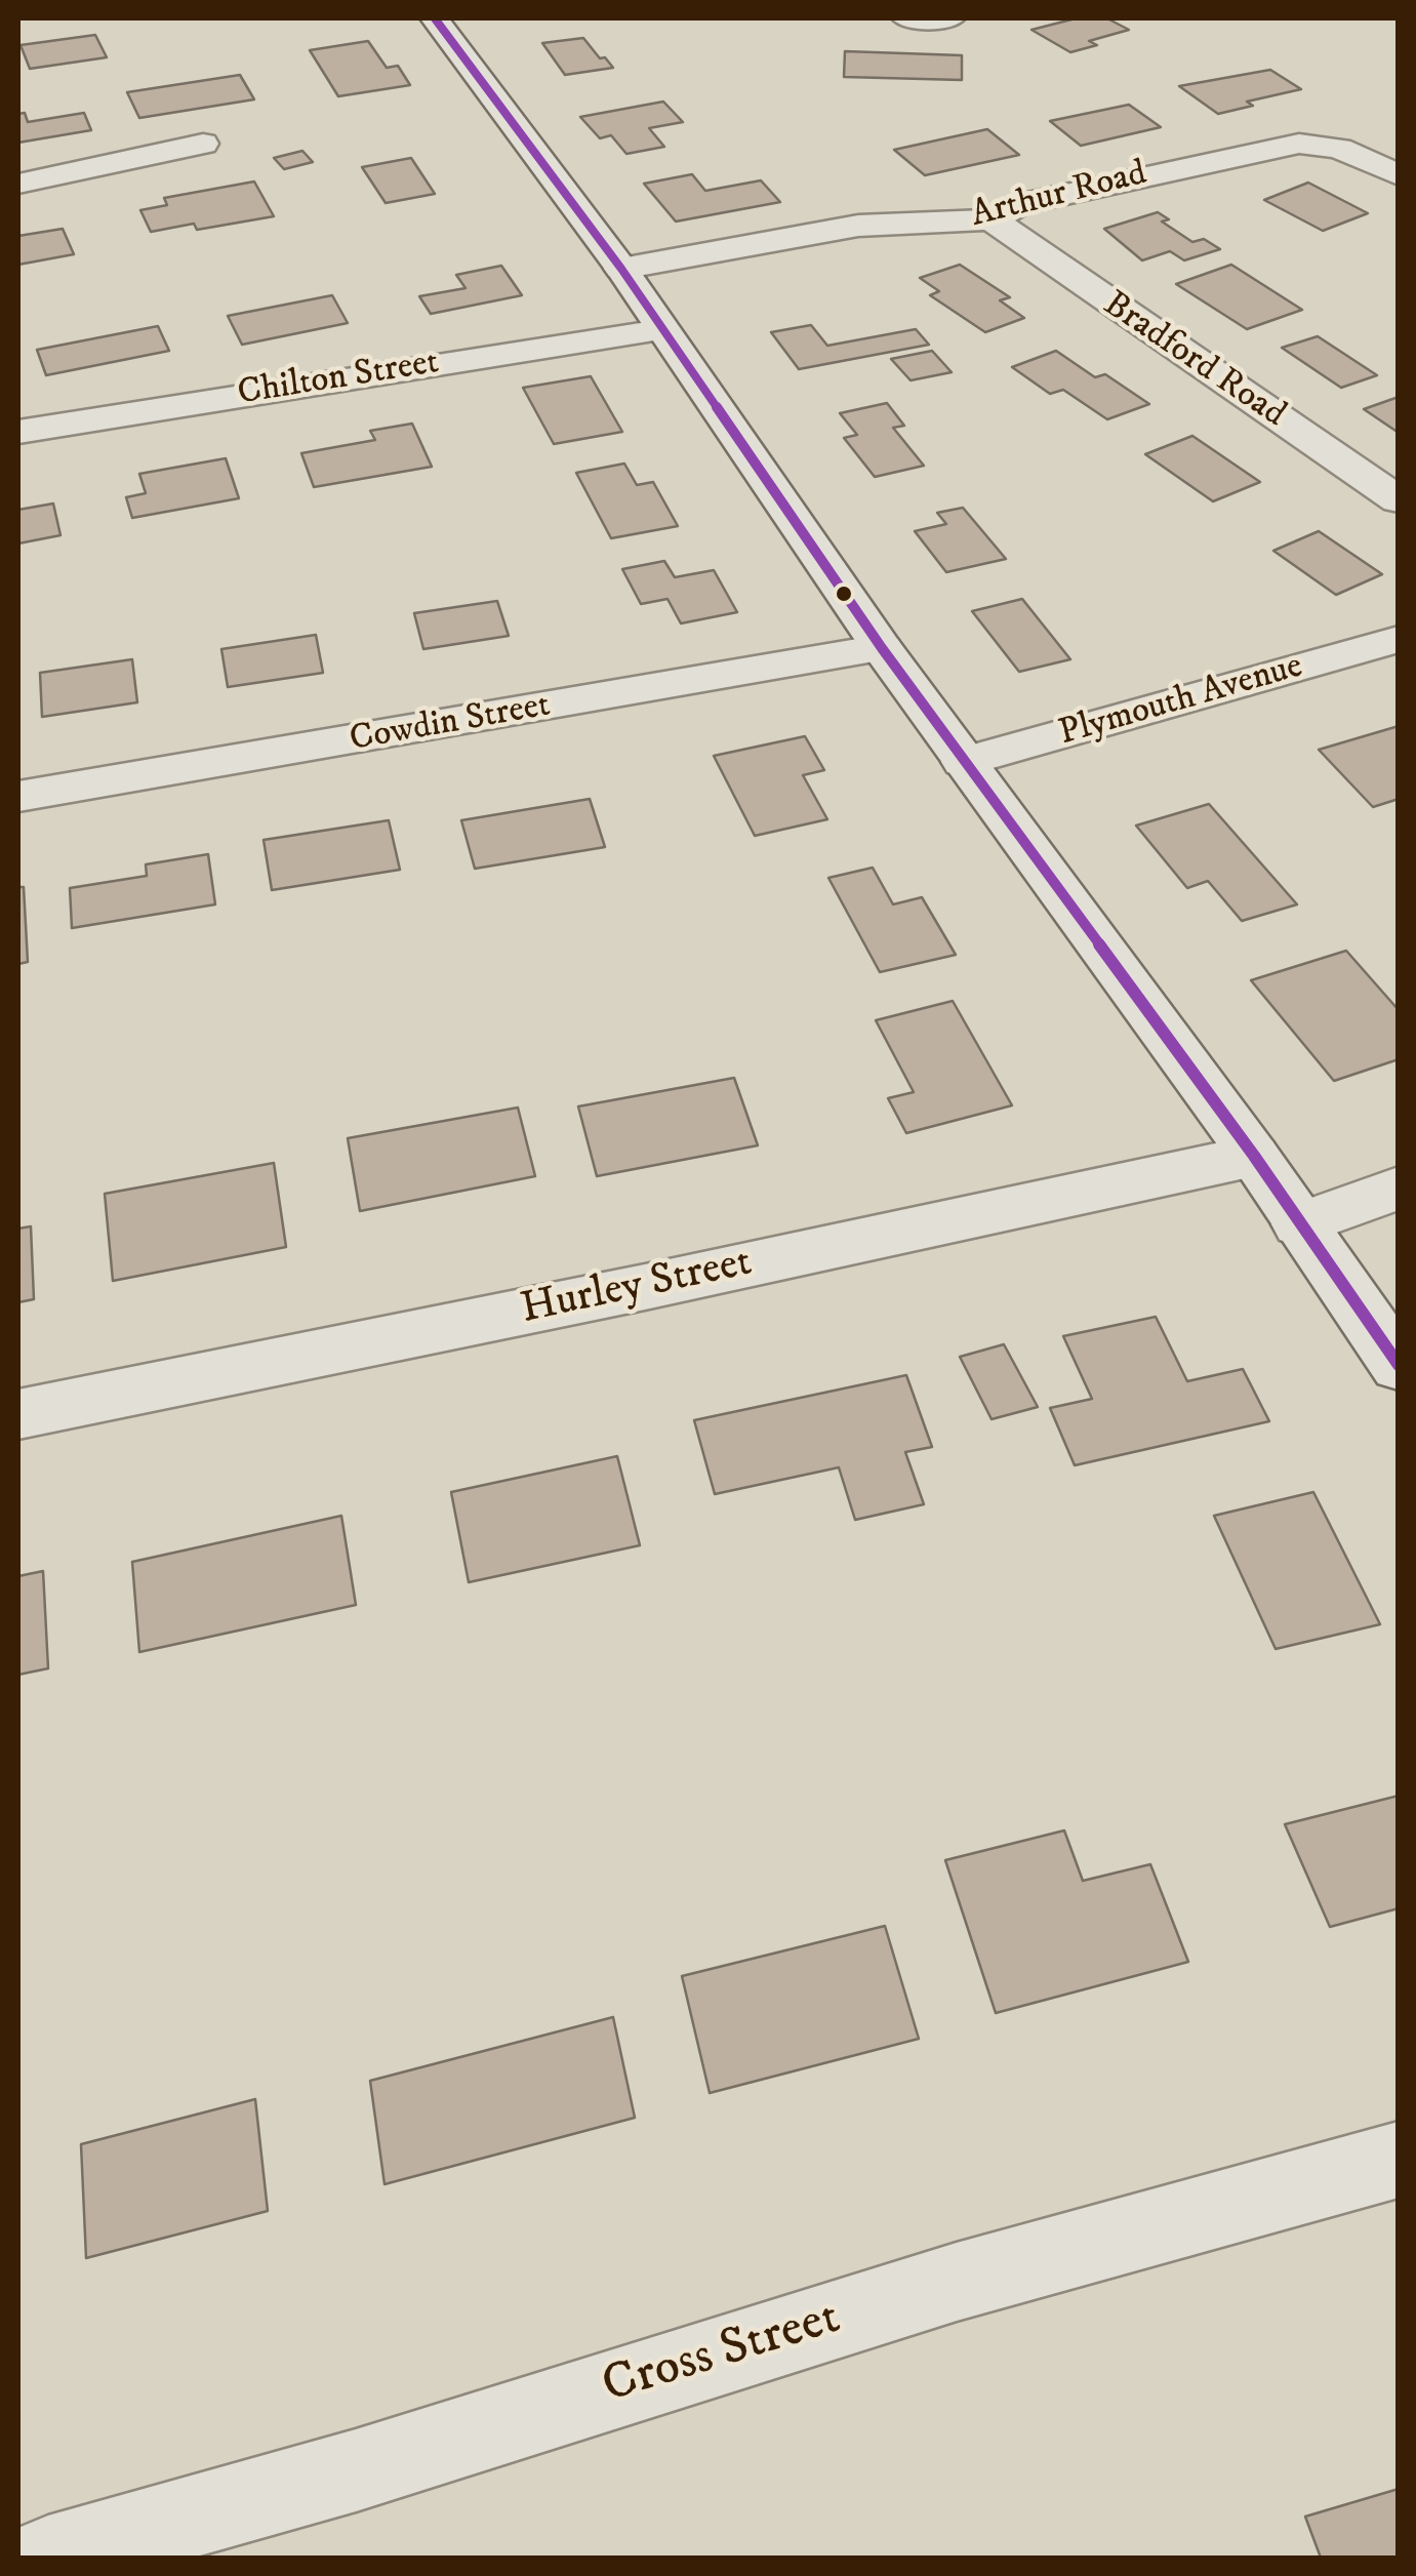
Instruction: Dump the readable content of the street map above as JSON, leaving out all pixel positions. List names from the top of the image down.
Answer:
{
  "streets": {
    "street": [
      "Arthur Road",
      "Bradford Road",
      "Chilton Street",
      "Plymouth Avenue",
      "Cowdin Street",
      "Hurley Street",
      "Cross Street"
    ]
  },
  "crossings": [
    ["Arthur Road", "Bradford Road"]
  ]
}
